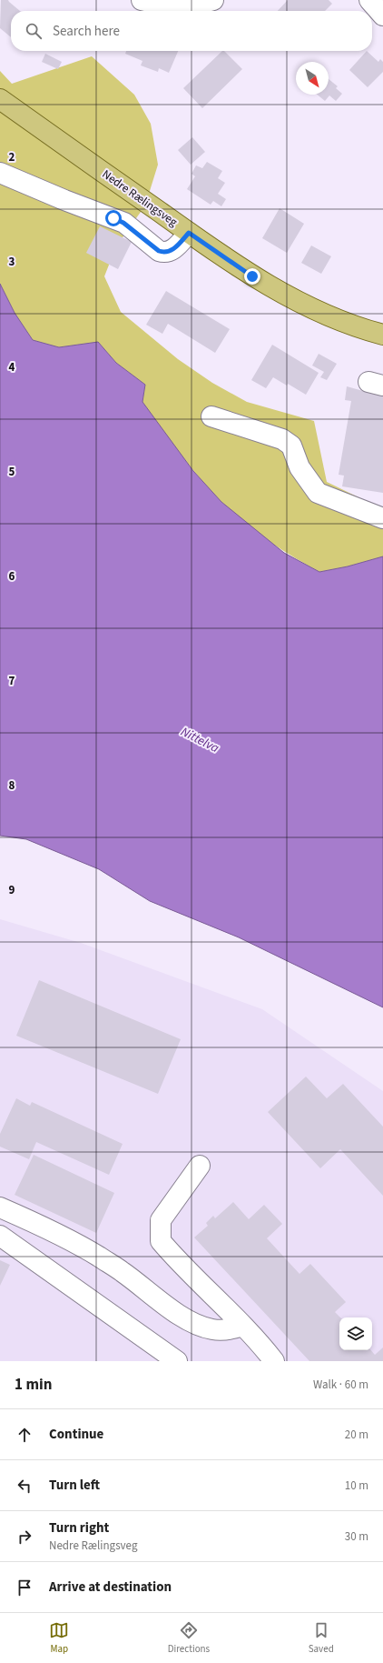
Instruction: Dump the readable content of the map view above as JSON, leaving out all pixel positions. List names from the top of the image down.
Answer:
{
  "streets": {
    "main road": ["Nedre Rælingsveg"]
  },
  "water": ["Nittelva"],
  "north": "bottom right",
  "page": {
    "search": "Search here",
    "heading": ["1 min", "Walk · 60 m"],
    "list": [
      ["Continue", "20 m"],
      ["Turn left", "10 m"],
      ["Turn right", "Nedre Rælingsveg", "30 m"],
      "Arrive at destination"
    ],
    "nav": ["Map", "Directions", "Saved"]
  },
  "grid": {
    "rows": [
      "2",
      "3",
      "4",
      "5",
      "6",
      "7",
      "8",
      "9"
    ]
  }
}
